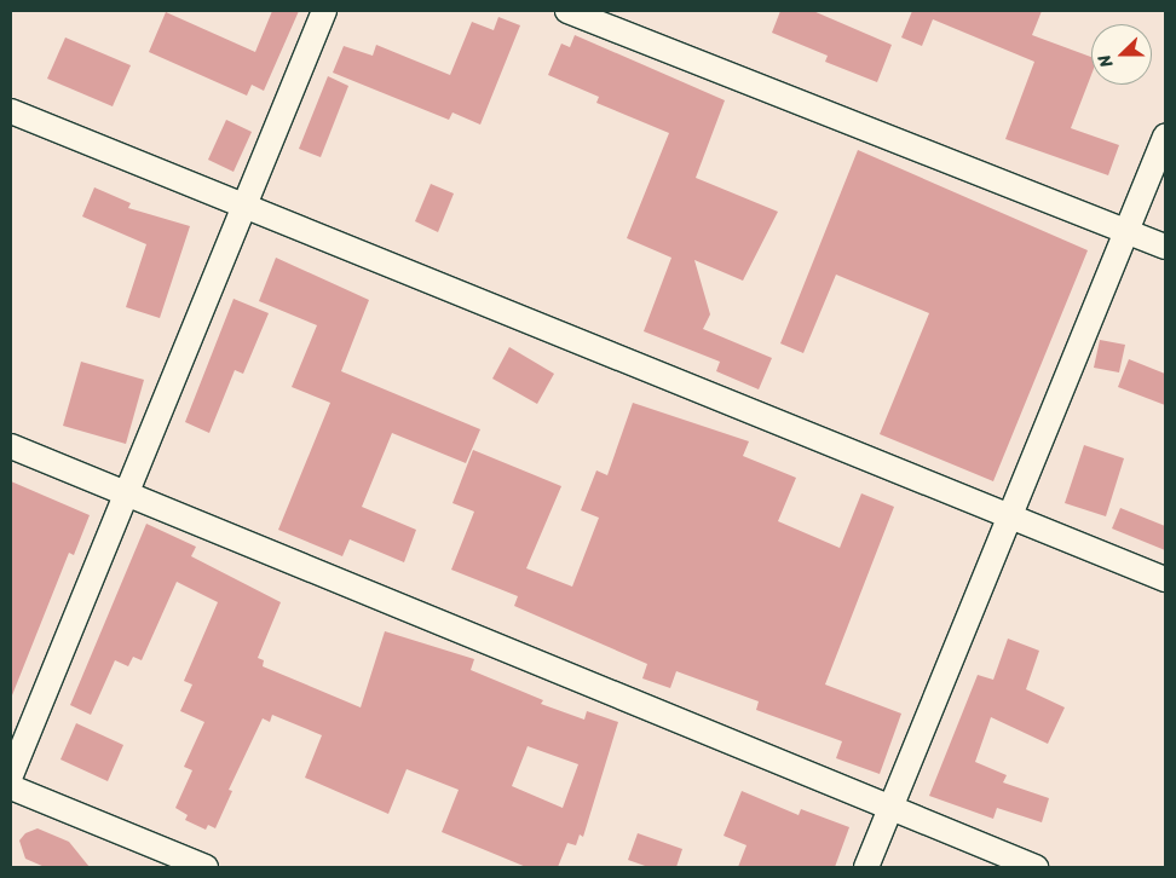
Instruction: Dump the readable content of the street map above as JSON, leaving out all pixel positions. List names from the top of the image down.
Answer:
{
  "north": "left"
}
